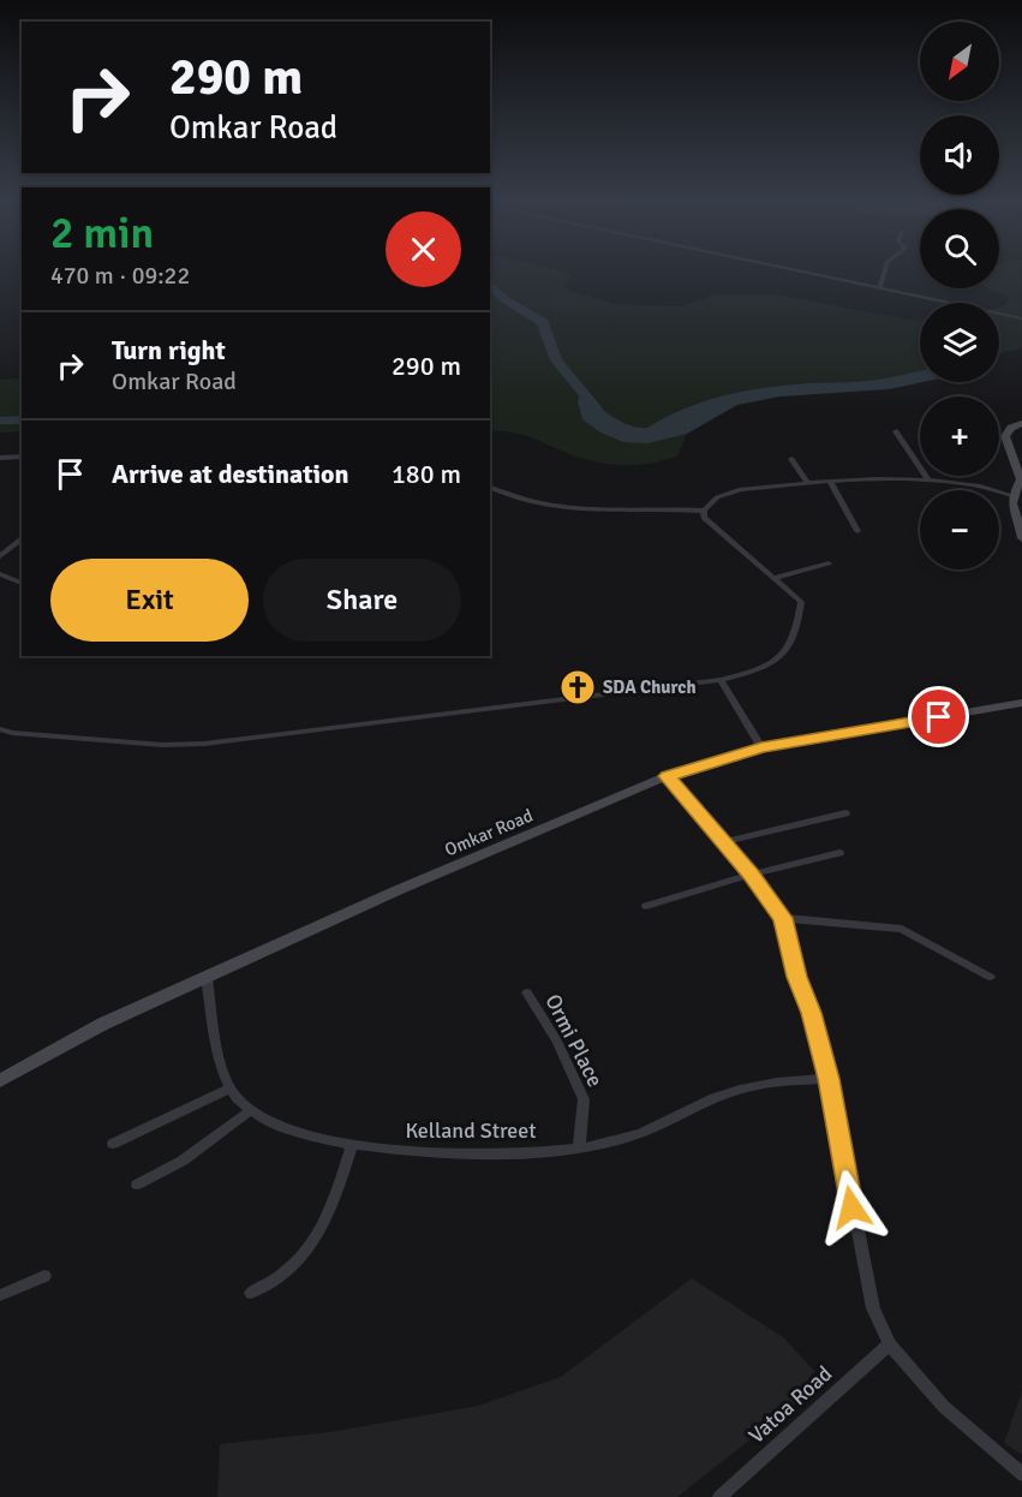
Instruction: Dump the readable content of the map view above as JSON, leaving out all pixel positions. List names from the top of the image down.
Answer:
{
  "streets": {
    "street": [
      "Omkar Road",
      "Ormi Place",
      "Kelland Street",
      "Vatoa Road"
    ]
  },
  "crossings": [
    ["Omkar Road", "Kelland Street"],
    ["Ormi Place", "Kelland Street"]
  ],
  "places": {
    "church": ["SDA Church"]
  },
  "north": "bottom left",
  "page": {
    "map_buttons": ["+", "−"],
    "turn": ["290 m", "Omkar Road"],
    "heading": ["2 min", "470 m · 09:22"],
    "list": [
      {
        "name": "Turn right",
        "note": "Omkar Road",
        "value": "290 m"
      },
      {
        "name": "Arrive at destination",
        "value": "180 m"
      }
    ],
    "buttons": ["Exit", "Share"]
  }
}
